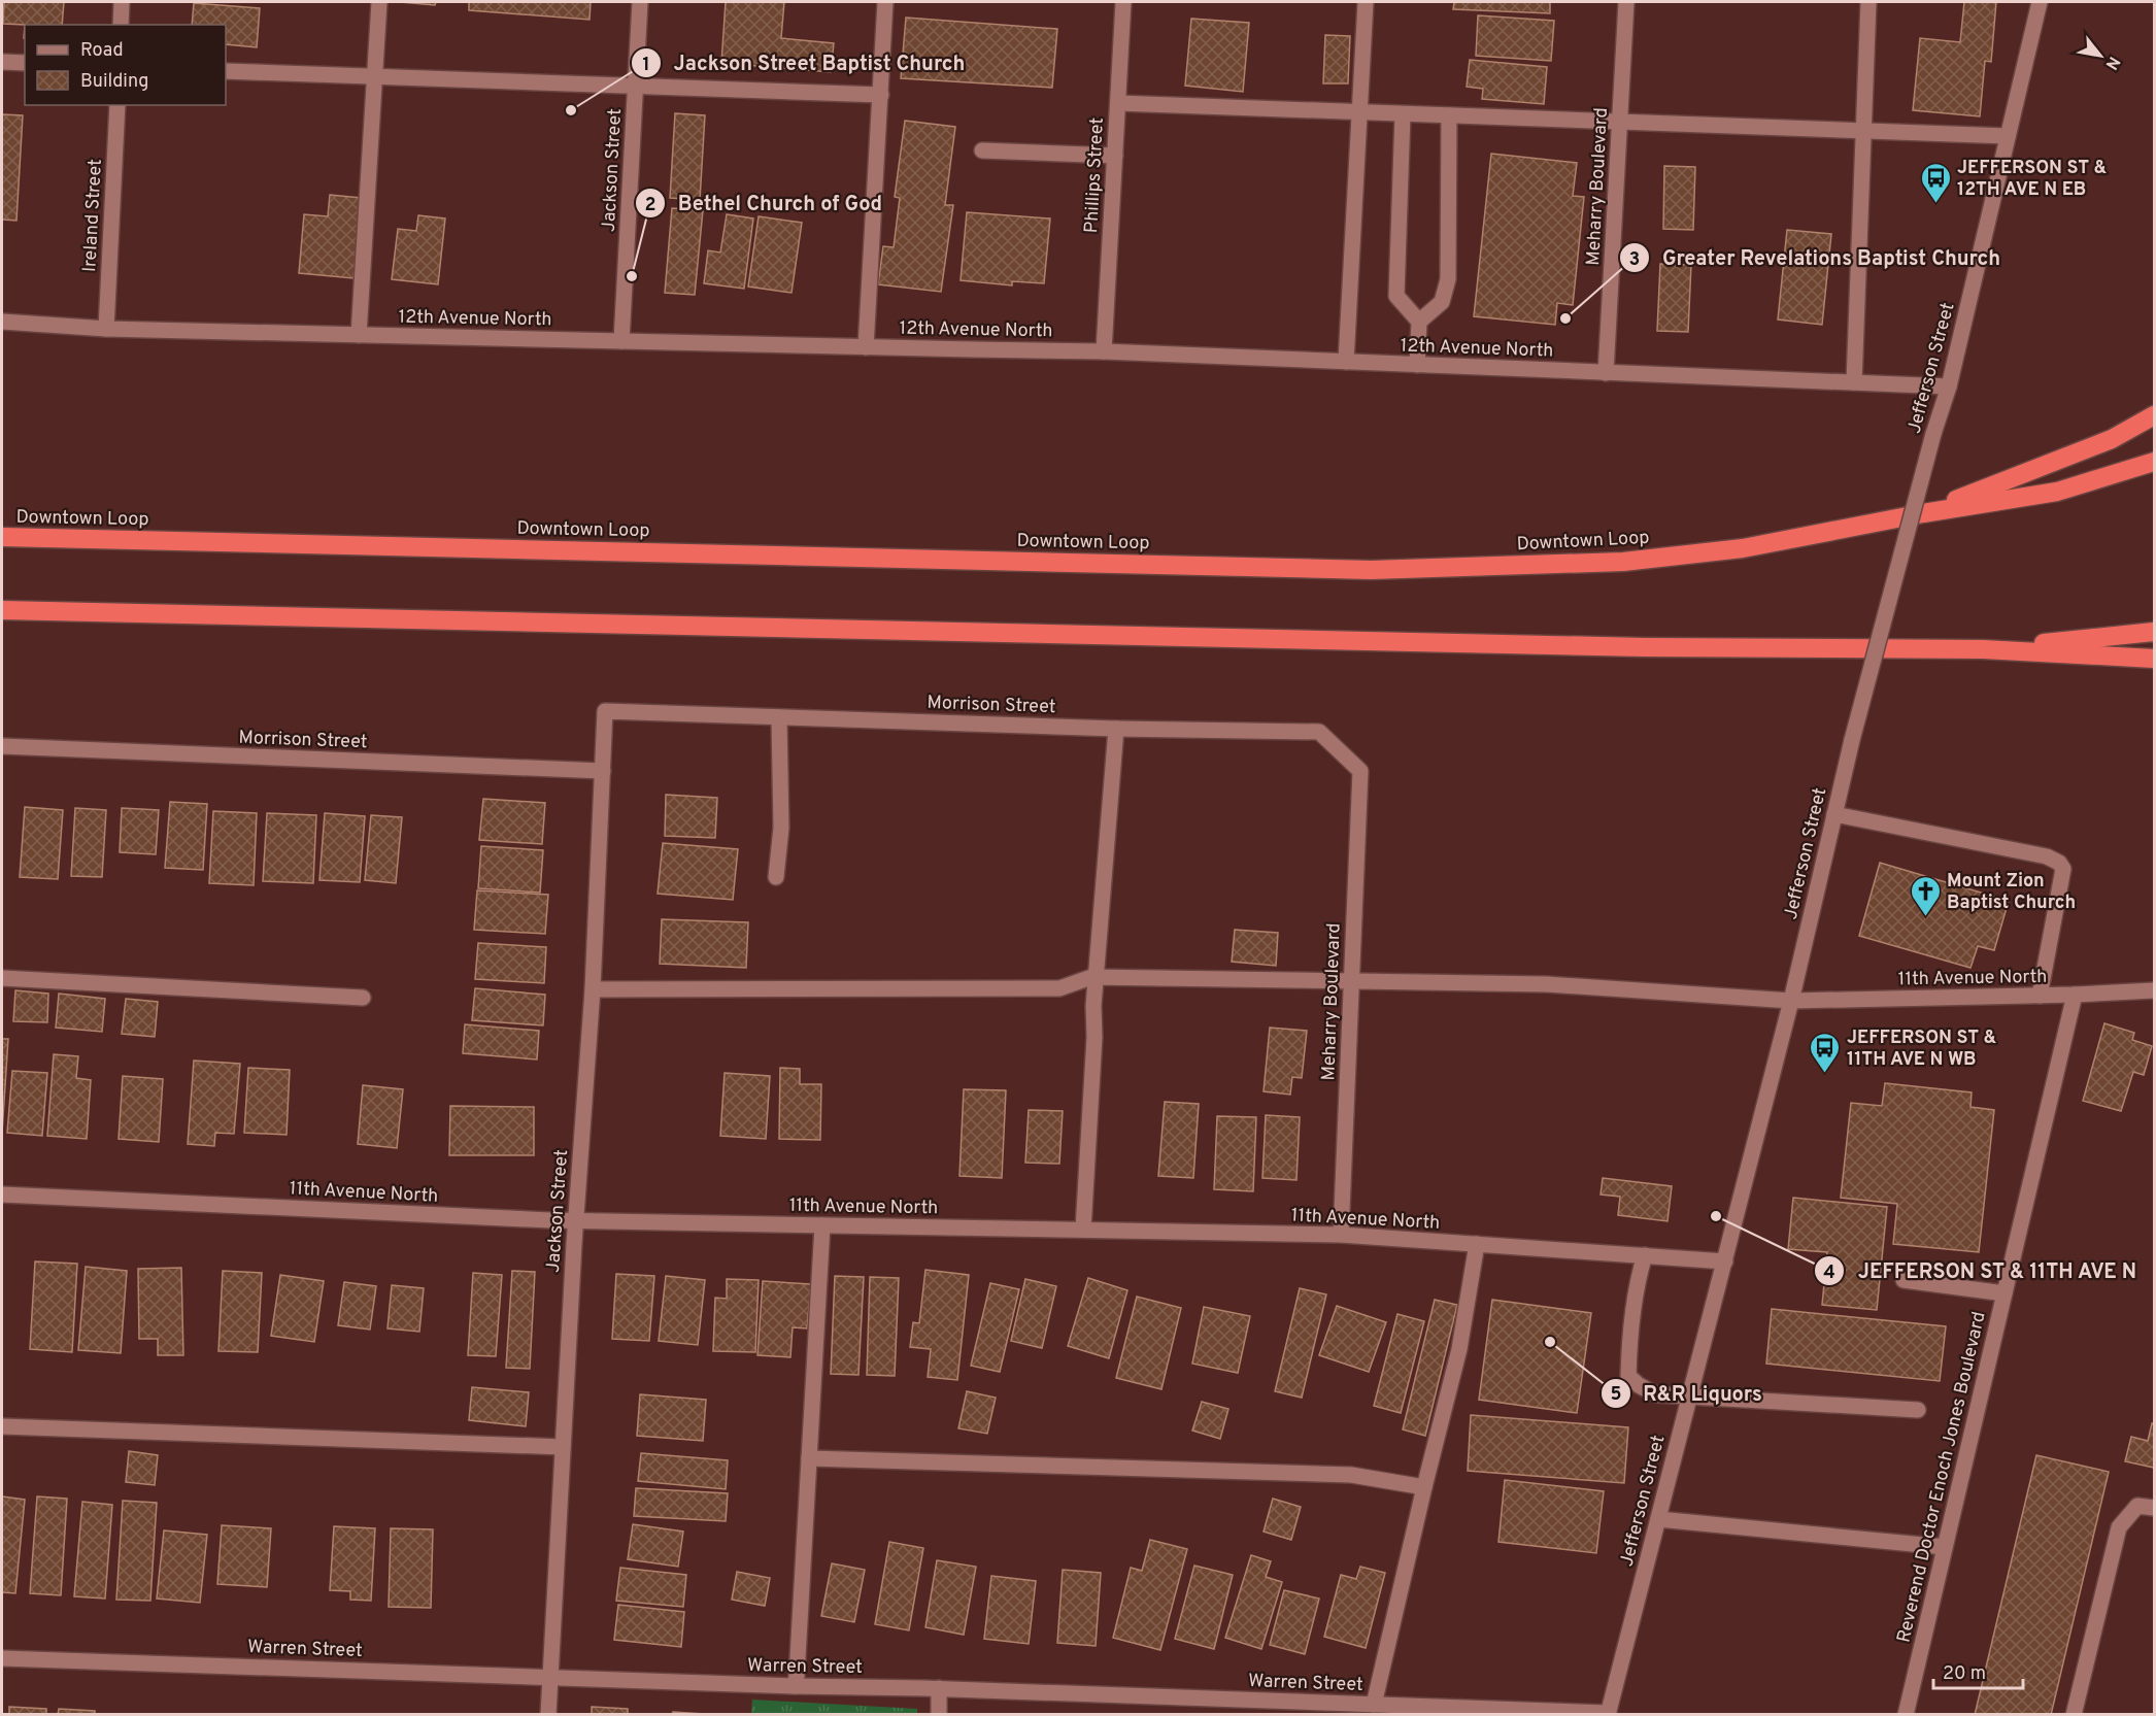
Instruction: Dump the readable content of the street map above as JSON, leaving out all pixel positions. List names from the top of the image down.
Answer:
{
  "streets": {
    "highway": ["Downtown Loop"],
    "street": [
      "Jackson Street",
      "Phillips Street",
      "Meharry Boulevard",
      "Ireland Street",
      "12th Avenue North",
      "Jefferson Street",
      "Morrison Street",
      "11th Avenue North",
      "Reverend Doctor Enoch Jones Boulevard",
      "Warren Street"
    ]
  },
  "crossings": [
    ["Jackson Street", "12th Avenue North"],
    ["Jackson Street", "Morrison Street"],
    ["Jackson Street", "11th Avenue North"],
    ["Jackson Street", "Warren Street"],
    ["Phillips Street", "12th Avenue North"],
    ["Meharry Boulevard", "12th Avenue North"],
    ["Meharry Boulevard", "Morrison Street"],
    ["Meharry Boulevard", "11th Avenue North"],
    ["Ireland Street", "12th Avenue North"],
    ["12th Avenue North", "Jefferson Street"],
    ["Jefferson Street", "11th Avenue North"],
    ["Jefferson Street", "Warren Street"],
    ["11th Avenue North", "Reverend Doctor Enoch Jones Boulevard"]
  ],
  "places": {
    "other": [
      "Jackson Street Baptist Church",
      "Bethel Church of God",
      "Greater Revelations Baptist Church",
      "JEFFERSON ST & 11TH AVE N",
      "R&R Liquors"
    ],
    "bus stop": ["JEFFERSON ST & 12TH AVE N EB", "JEFFERSON ST & 11TH AVE N WB"],
    "church": ["Mount Zion Baptist Church"]
  },
  "legend": ["Road", "Building"],
  "scale_bar": "20 m",
  "north": "bottom right"
}
